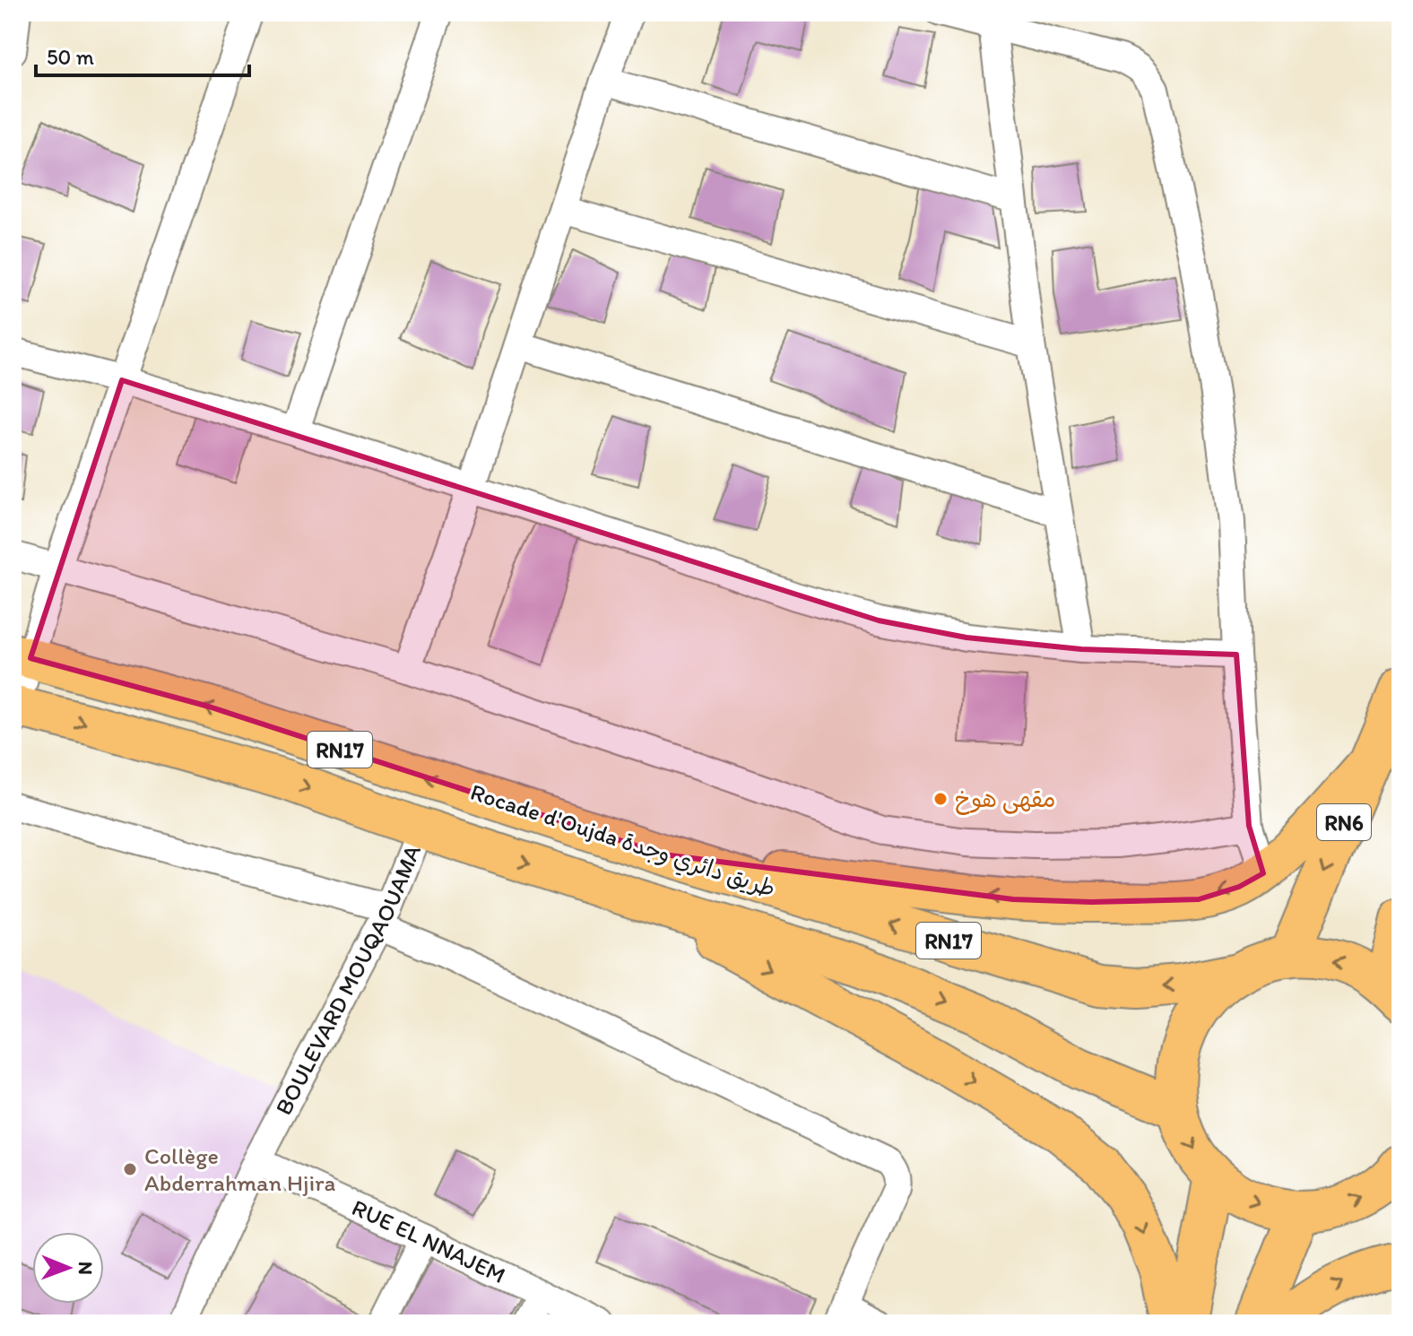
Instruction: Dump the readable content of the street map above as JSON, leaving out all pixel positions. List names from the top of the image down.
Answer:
{
  "streets": {
    "main road": ["RN17", "RN6", "Rocade d'Oujda طريق دائري وجدة"],
    "street": ["BOULEVARD MOUQAOUAMA", "RUE EL NNAJEM"]
  },
  "crossings": [
    ["Rocade d'Oujda طريق دائري وجدة", "BOULEVARD MOUQAOUAMA"],
    ["BOULEVARD MOUQAOUAMA", "RUE EL NNAJEM"]
  ],
  "places": ["مقهى هوخ", "Collège Abderrahman Hjira"],
  "scale_bar": "50 m",
  "north": "right"
}
